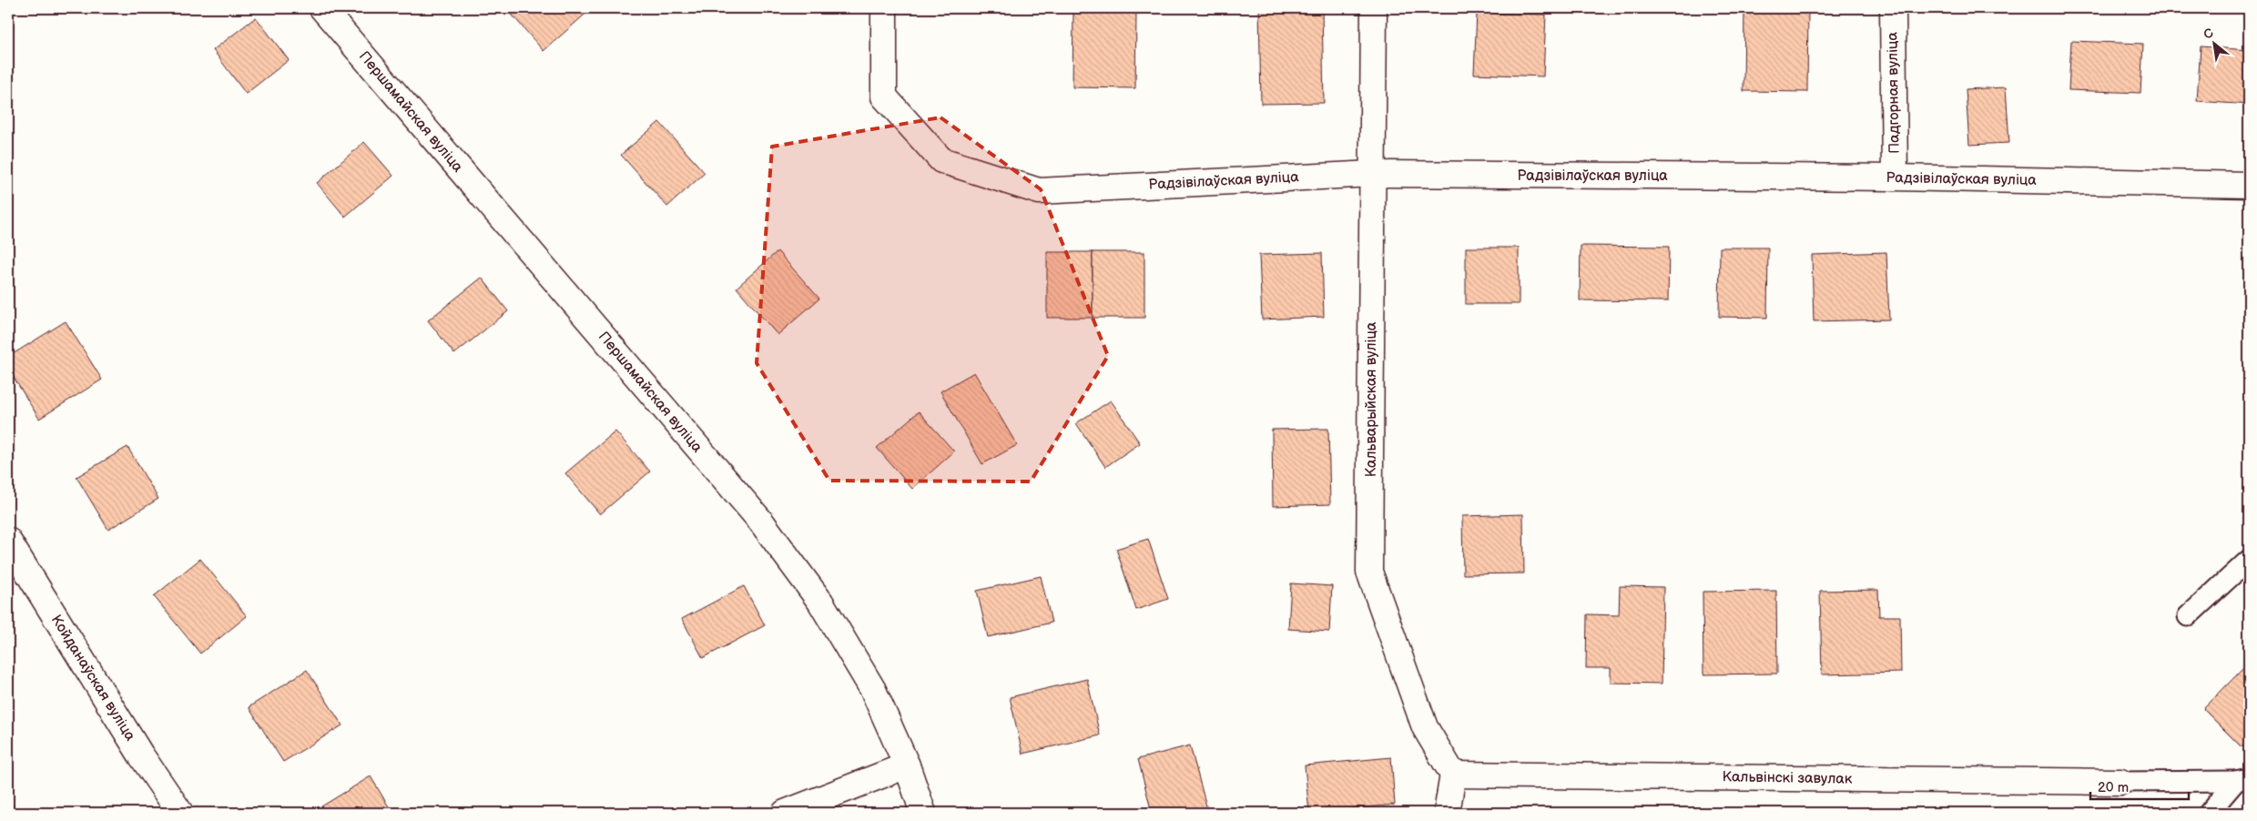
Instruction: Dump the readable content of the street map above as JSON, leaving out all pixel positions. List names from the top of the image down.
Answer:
{
  "streets": {
    "street": [
      "Падгорная вуліца",
      "Першамайская вуліца",
      "Радзівілаўская вуліца",
      "Кальварыйская вуліца",
      "Койданаўская вуліца",
      "Кальвінскі завулак"
    ]
  },
  "crossings": [
    ["Падгорная вуліца", "Радзівілаўская вуліца"],
    ["Радзівілаўская вуліца", "Кальварыйская вуліца"],
    ["Кальварыйская вуліца", "Кальвінскі завулак"]
  ],
  "scale_bar": "20 m",
  "north": "top left"
}
